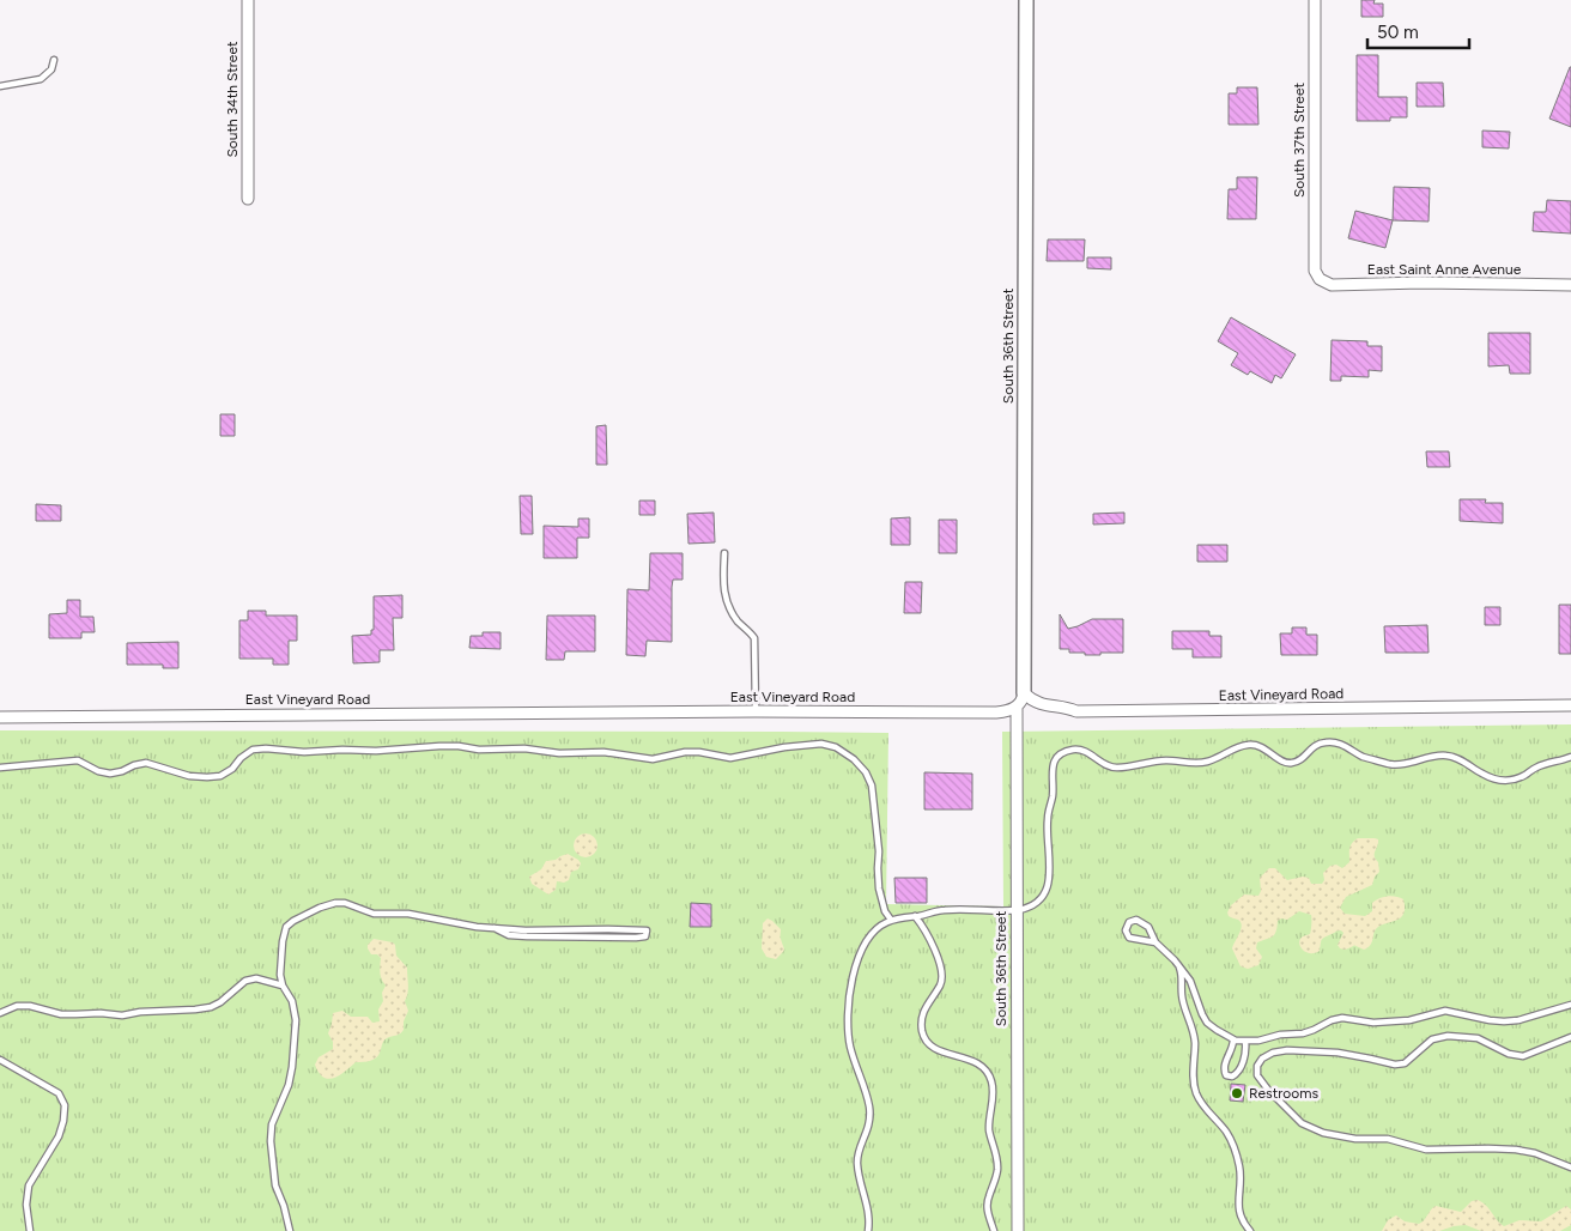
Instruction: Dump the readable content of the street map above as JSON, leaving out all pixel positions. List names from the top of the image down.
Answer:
{
  "streets": {
    "street": [
      "South 34th Street",
      "South 37th Street",
      "East Saint Anne Avenue",
      "South 36th Street",
      "East Vineyard Road"
    ]
  },
  "crossings": [
    ["South 37th Street", "East Saint Anne Avenue"],
    ["South 36th Street", "East Vineyard Road"]
  ],
  "places": ["Restrooms"],
  "scale_bar": "50 m"
}
